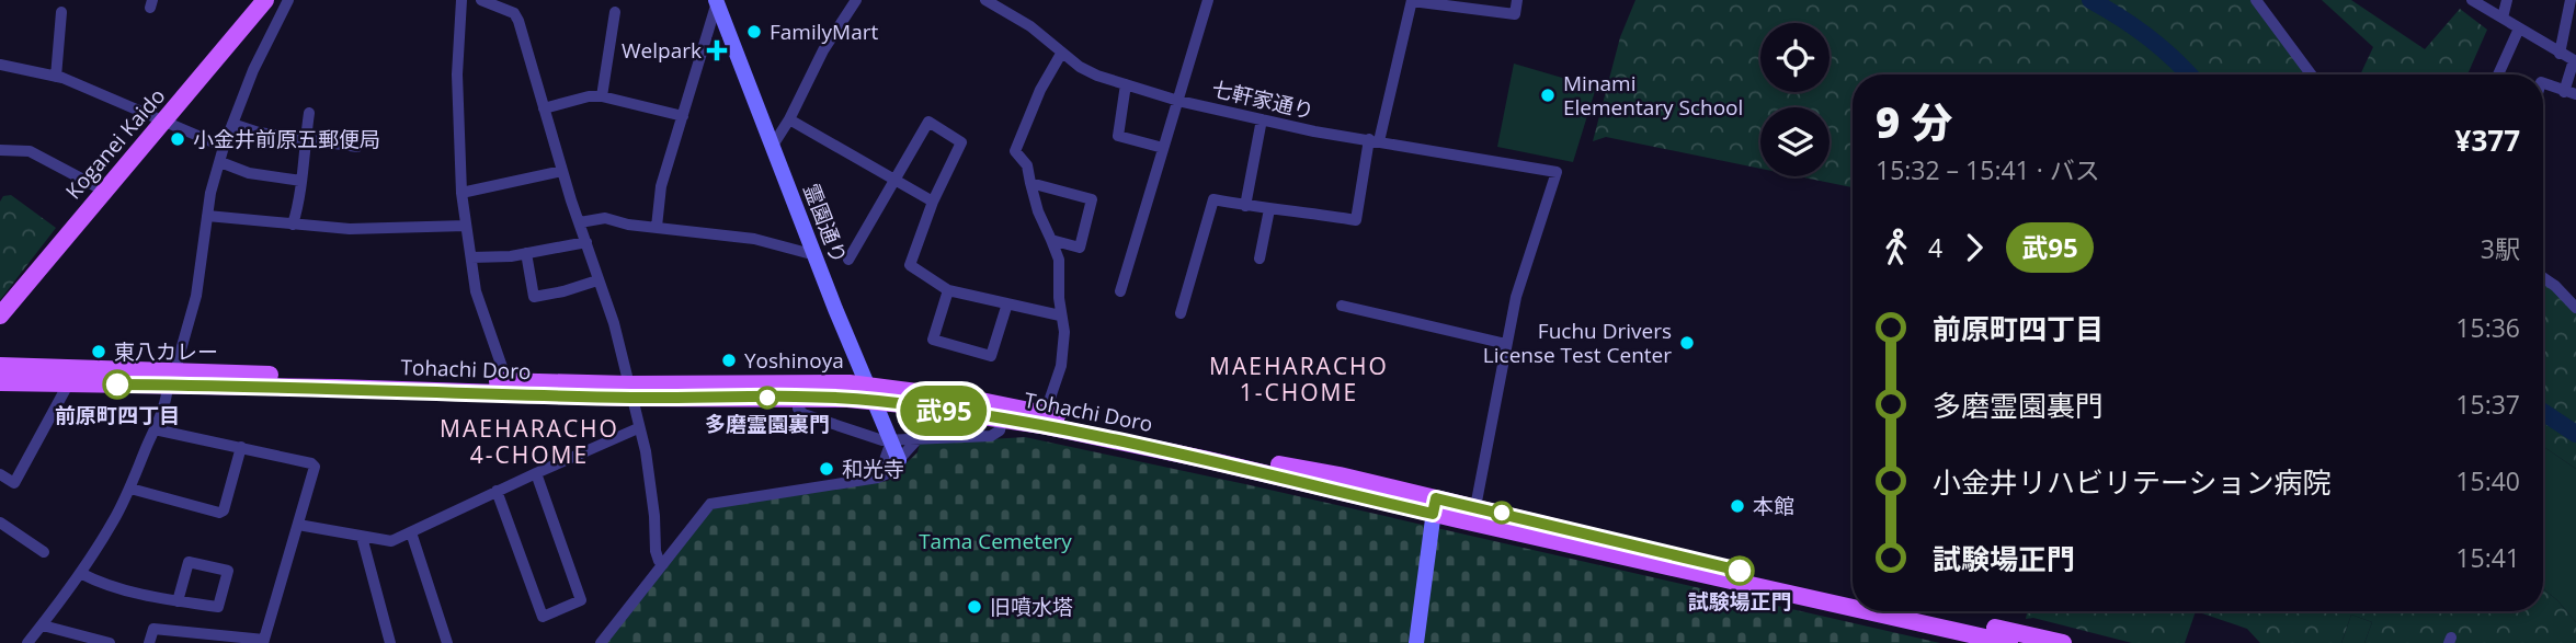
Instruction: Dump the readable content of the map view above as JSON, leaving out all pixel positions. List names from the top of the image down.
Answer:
{
  "streets": {
    "main road": ["Koganei Kaido", "Tohachi Doro"],
    "street": ["七軒家通り", "霊園通り"]
  },
  "crossings": [
    ["霊園通り", "Tohachi Doro"]
  ],
  "districts": ["MAEHARACHO 1-CHOME", "MAEHARACHO 4-CHOME"],
  "parks": ["Tama Cemetery"],
  "places": {
    "other": [
      "FamilyMart",
      "Minami Elementary School",
      "小金井前原五郵便局",
      "Fuchu Drivers License Test Center",
      "東八カレー",
      "Yoshinoya",
      "前原町四丁目",
      "多磨霊園裏門",
      "和光寺",
      "本館",
      "試験場正門",
      "旧噴水塔"
    ],
    "health": ["Welpark"]
  },
  "lines": ["bus line 武95"],
  "page": {
    "on_map": "武95",
    "heading": ["9 分", "15:32 – 15:41 · バス", "¥377"],
    "legs": ["4", "武95", "3駅"],
    "list": [
      {
        "name": "前原町四丁目",
        "value": "15:36"
      },
      {
        "name": "多磨霊園裏門",
        "value": "15:37"
      },
      {
        "name": "小金井リハビリテーション病院",
        "value": "15:40"
      },
      {
        "name": "試験場正門",
        "value": "15:41"
      }
    ]
  }
}
